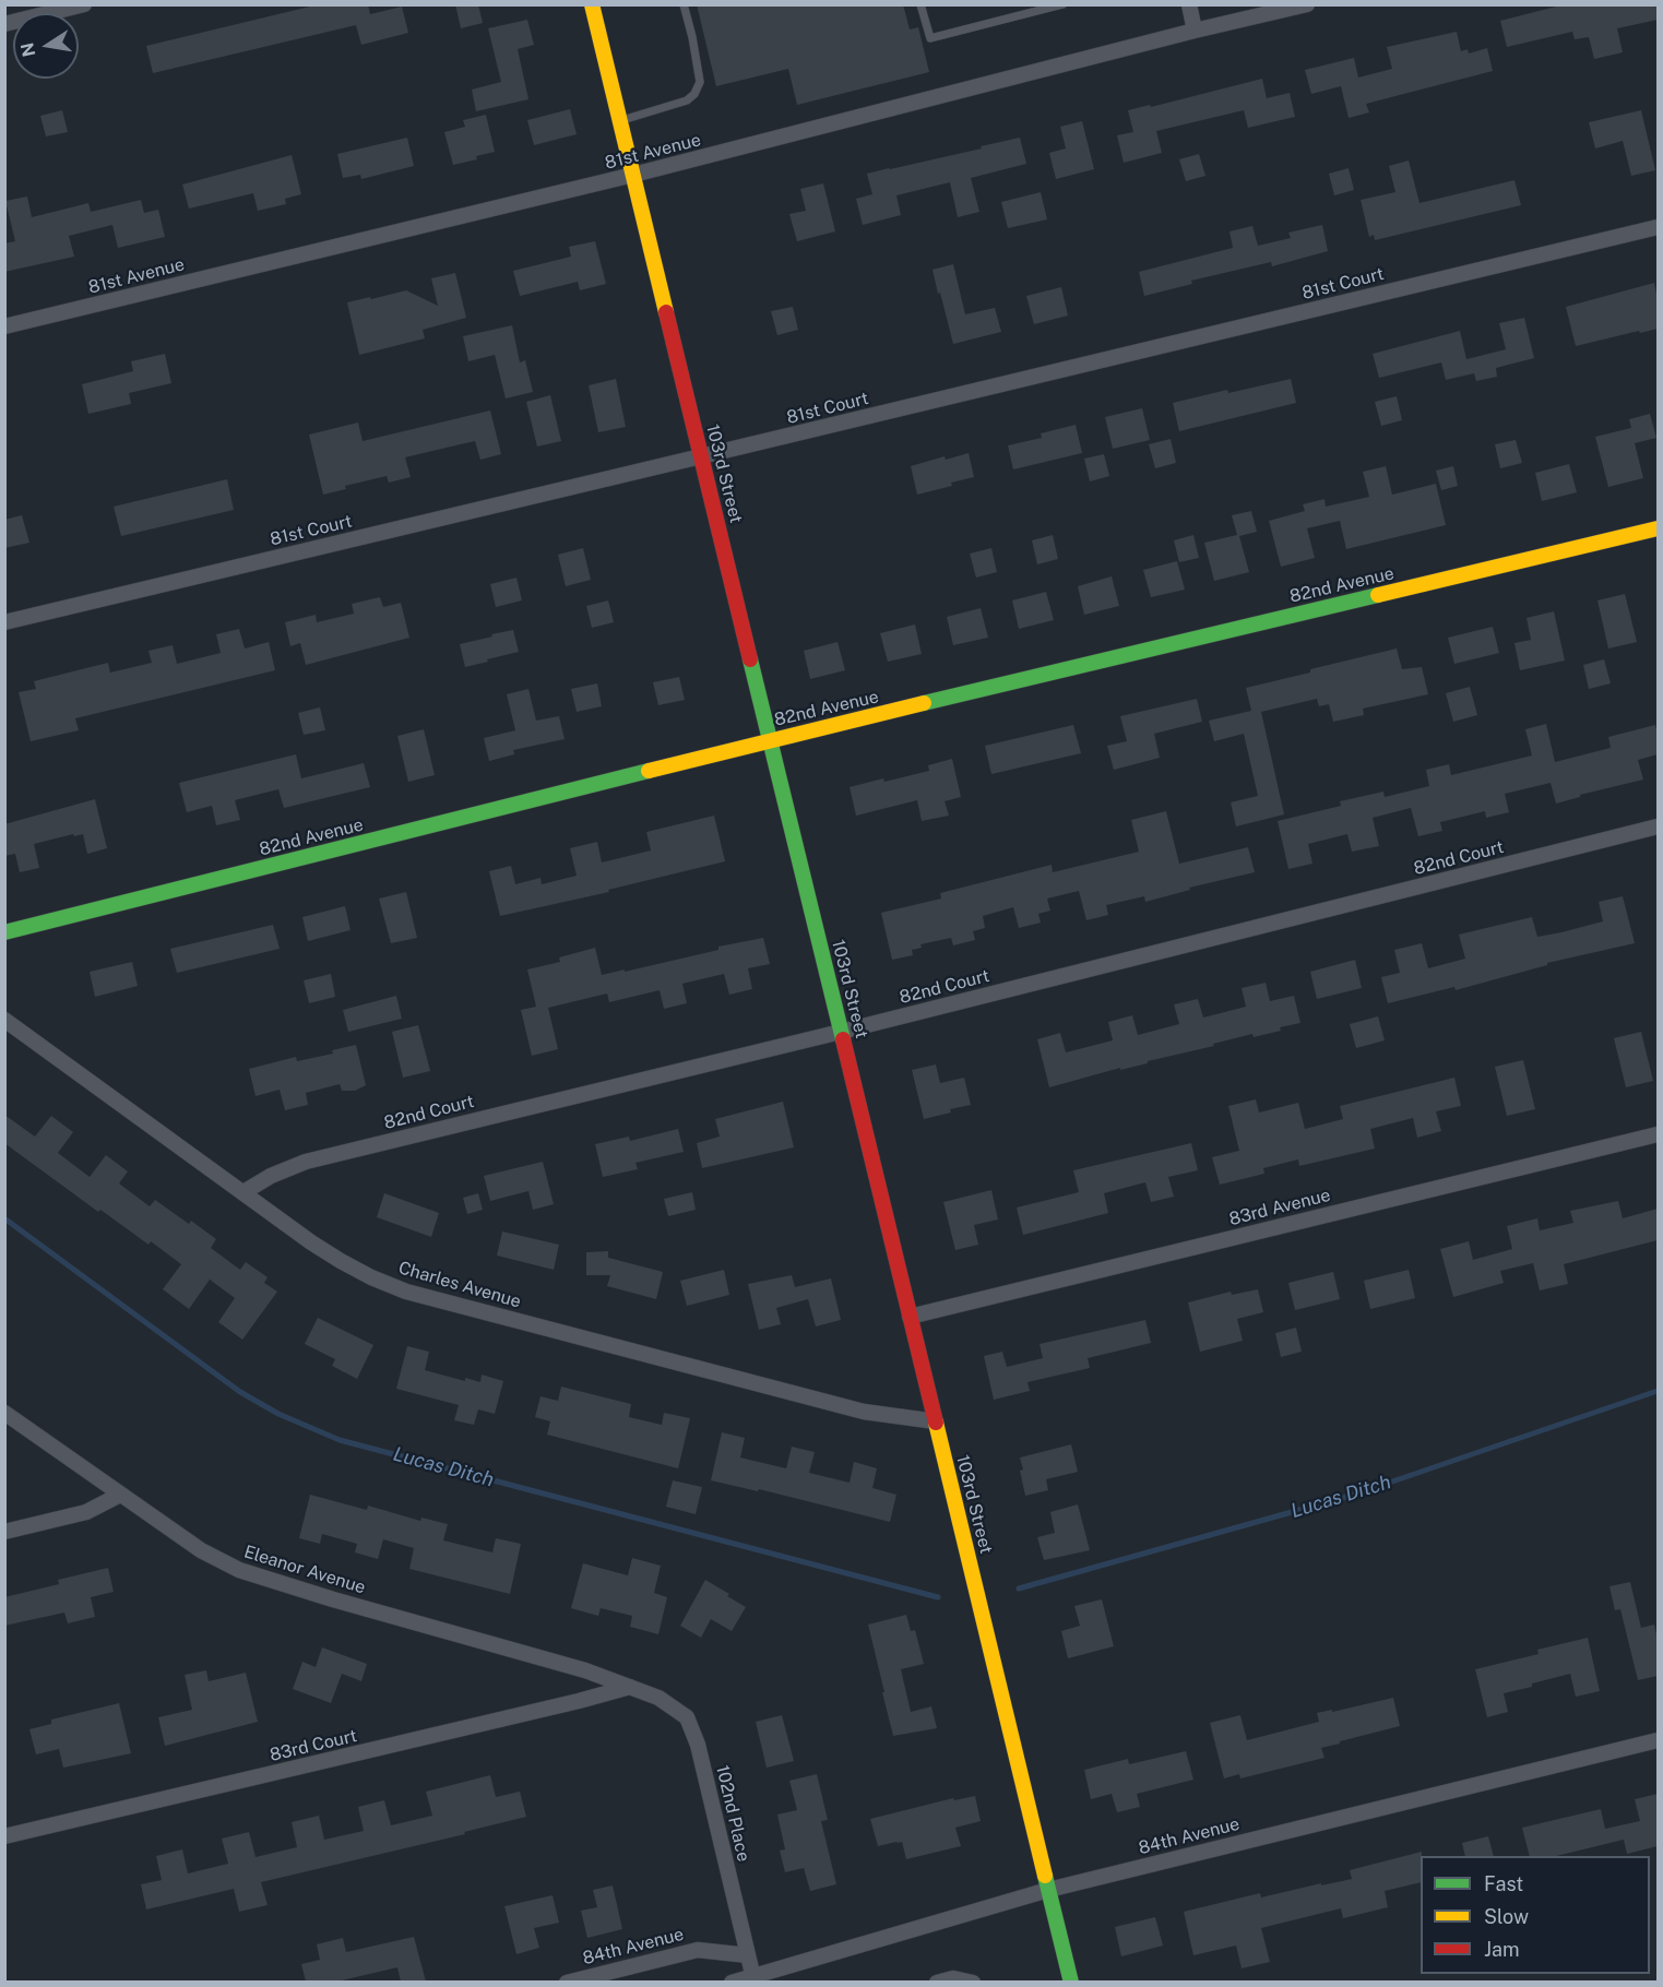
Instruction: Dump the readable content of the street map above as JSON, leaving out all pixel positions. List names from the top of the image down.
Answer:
{
  "streets": {
    "street": [
      "81st Avenue",
      "81st Court",
      "103rd Street",
      "82nd Avenue",
      "82nd Court",
      "83rd Avenue",
      "Charles Avenue",
      "Eleanor Avenue",
      "83rd Court",
      "102nd Place",
      "84th Avenue"
    ]
  },
  "crossings": [
    ["81st Avenue", "103rd Street"],
    ["81st Court", "103rd Street"],
    ["103rd Street", "82nd Avenue"],
    ["103rd Street", "82nd Court"],
    ["103rd Street", "83rd Avenue"],
    ["103rd Street", "Charles Avenue"],
    ["103rd Street", "84th Avenue"],
    ["82nd Court", "Charles Avenue"],
    ["Eleanor Avenue", "83rd Court"],
    ["Eleanor Avenue", "102nd Place"],
    ["83rd Court", "102nd Place"],
    ["102nd Place", "84th Avenue"]
  ],
  "water": ["Lucas Ditch"],
  "legend": ["Fast", "Slow", "Jam"],
  "north": "left"
}
